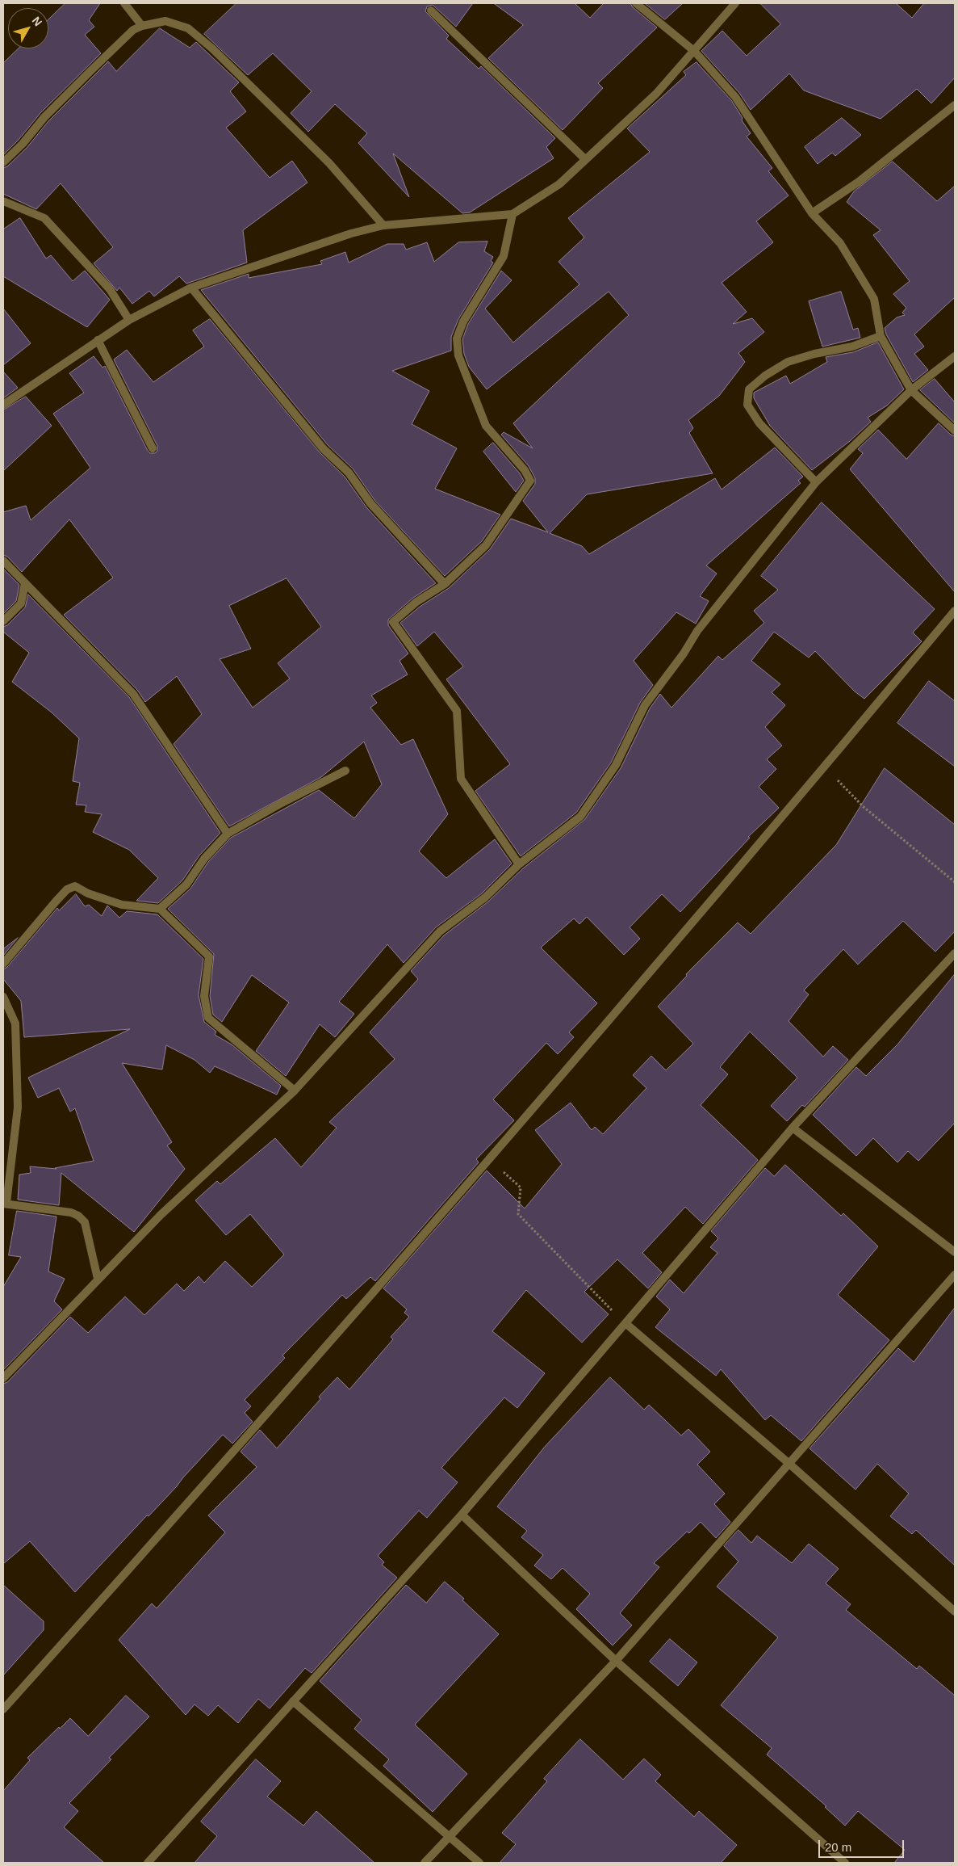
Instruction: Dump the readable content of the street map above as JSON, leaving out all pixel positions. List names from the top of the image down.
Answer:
{
  "scale_bar": "20 m",
  "north": "top right"
}
